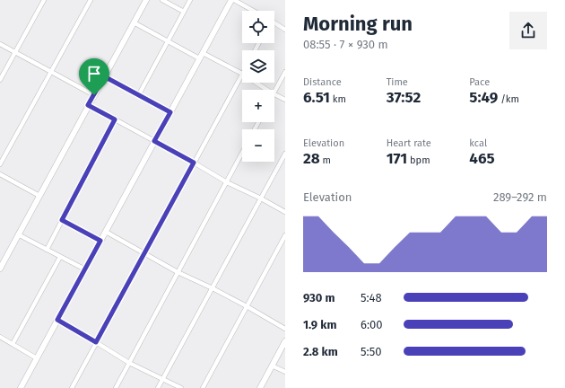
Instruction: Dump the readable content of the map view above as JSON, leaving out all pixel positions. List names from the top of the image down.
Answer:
{
  "page": {
    "heading": ["Morning run", "08:55 · 7 × 930 m"],
    "map_buttons": ["+", "−"],
    "stats": [
      ["Distance", "6.51 km"],
      ["Time", "37:52"],
      ["Pace", "5:49 /km"],
      ["Elevation", "28 m"],
      ["Heart rate", "171 bpm"],
      ["kcal", "465"]
    ],
    "chart": ["Elevation", "289–292 m"],
    "list": [
      {
        "name": "930 m",
        "note": "5:48"
      },
      {
        "name": "1.9 km",
        "note": "6:00"
      },
      {
        "name": "2.8 km",
        "note": "5:50"
      }
    ]
  }
}
